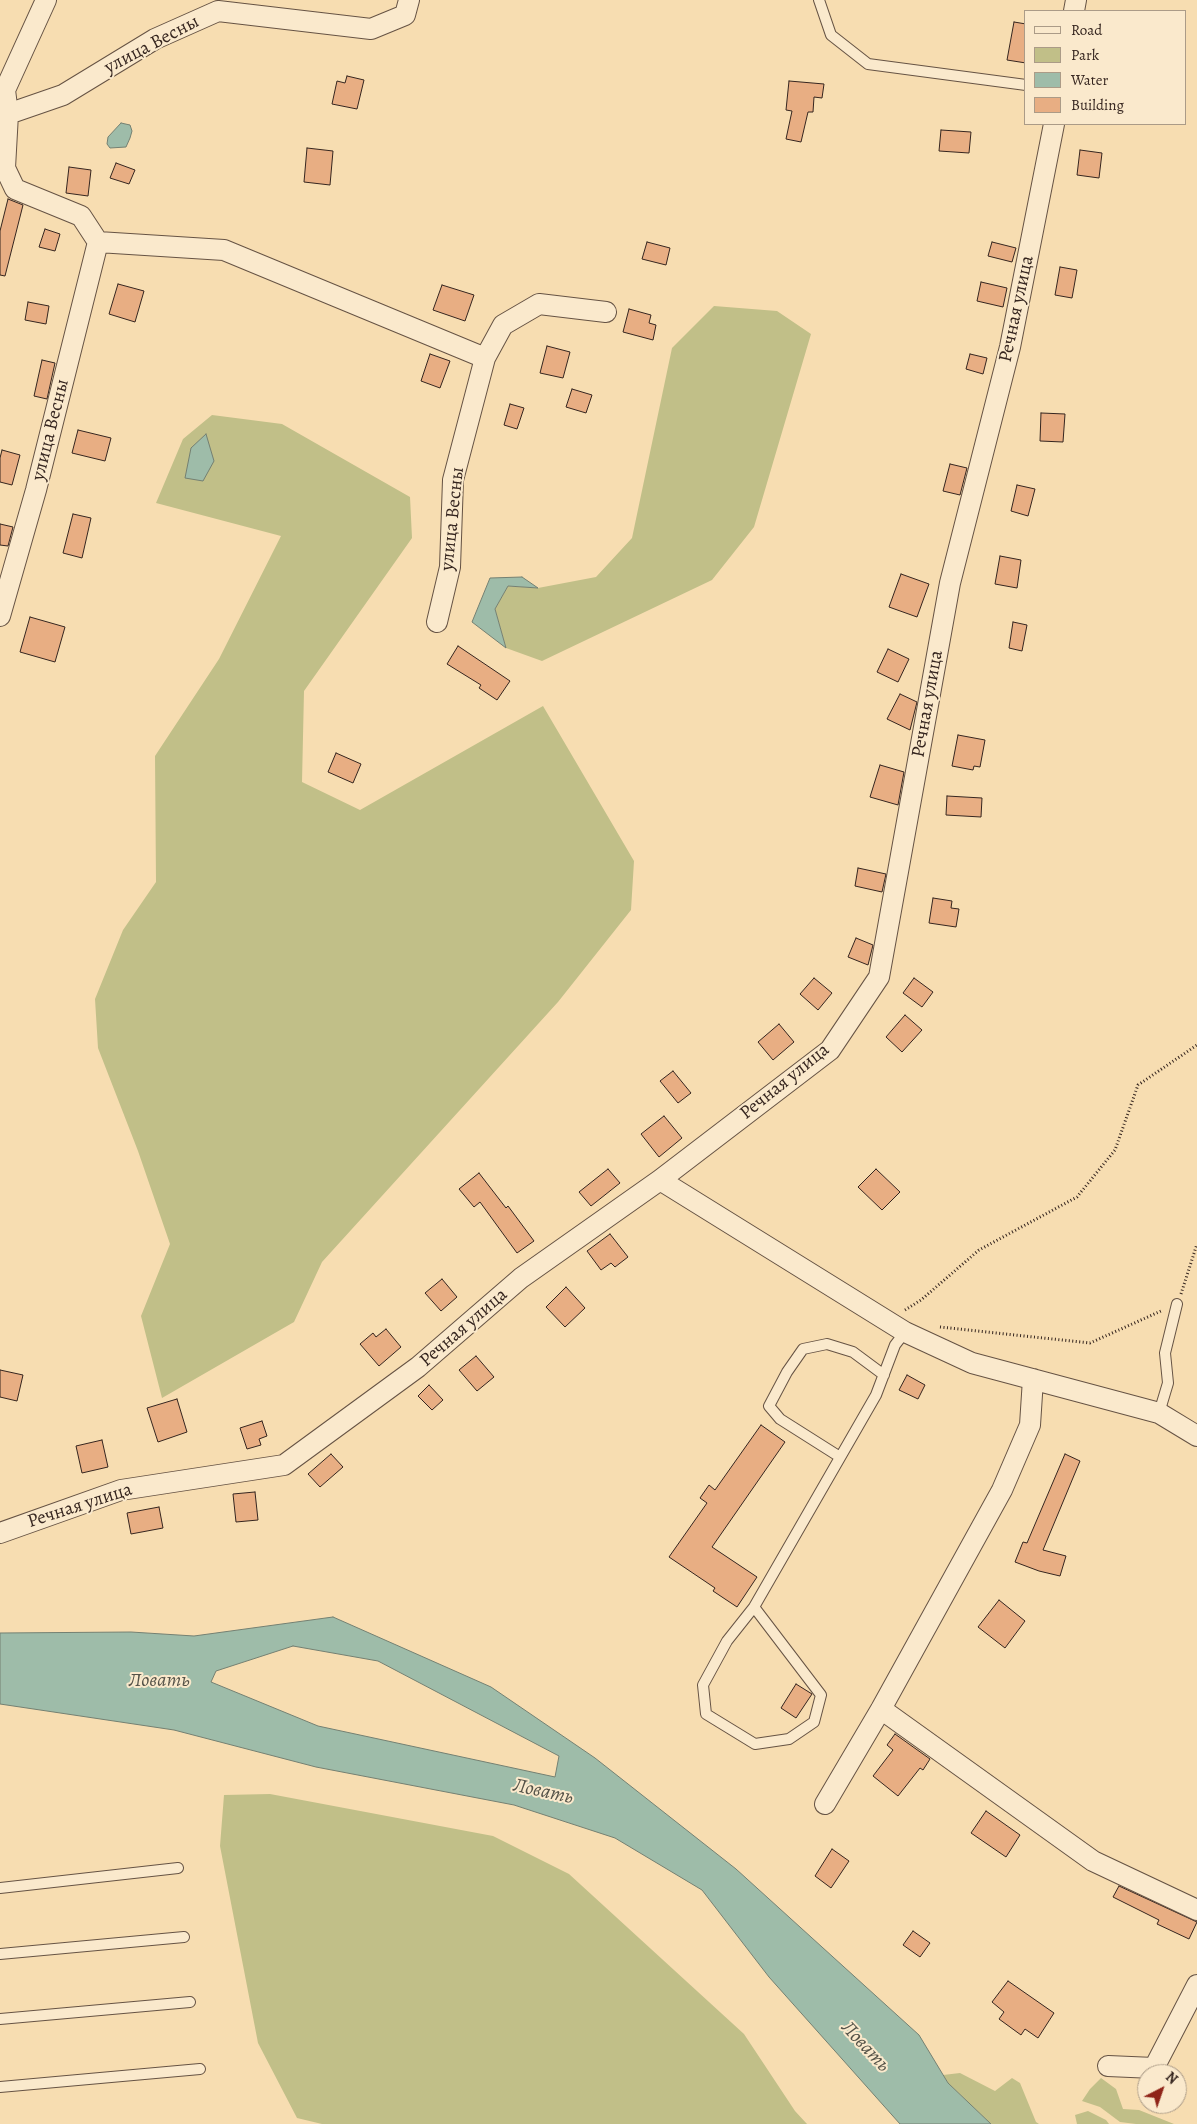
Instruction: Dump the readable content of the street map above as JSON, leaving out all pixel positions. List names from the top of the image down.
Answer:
{
  "streets": {
    "street": ["улица Весны", "Речная улица"]
  },
  "water": ["Ловать"],
  "legend": [
    "Road",
    "Park",
    "Water",
    "Building"
  ],
  "north": "top right"
}
